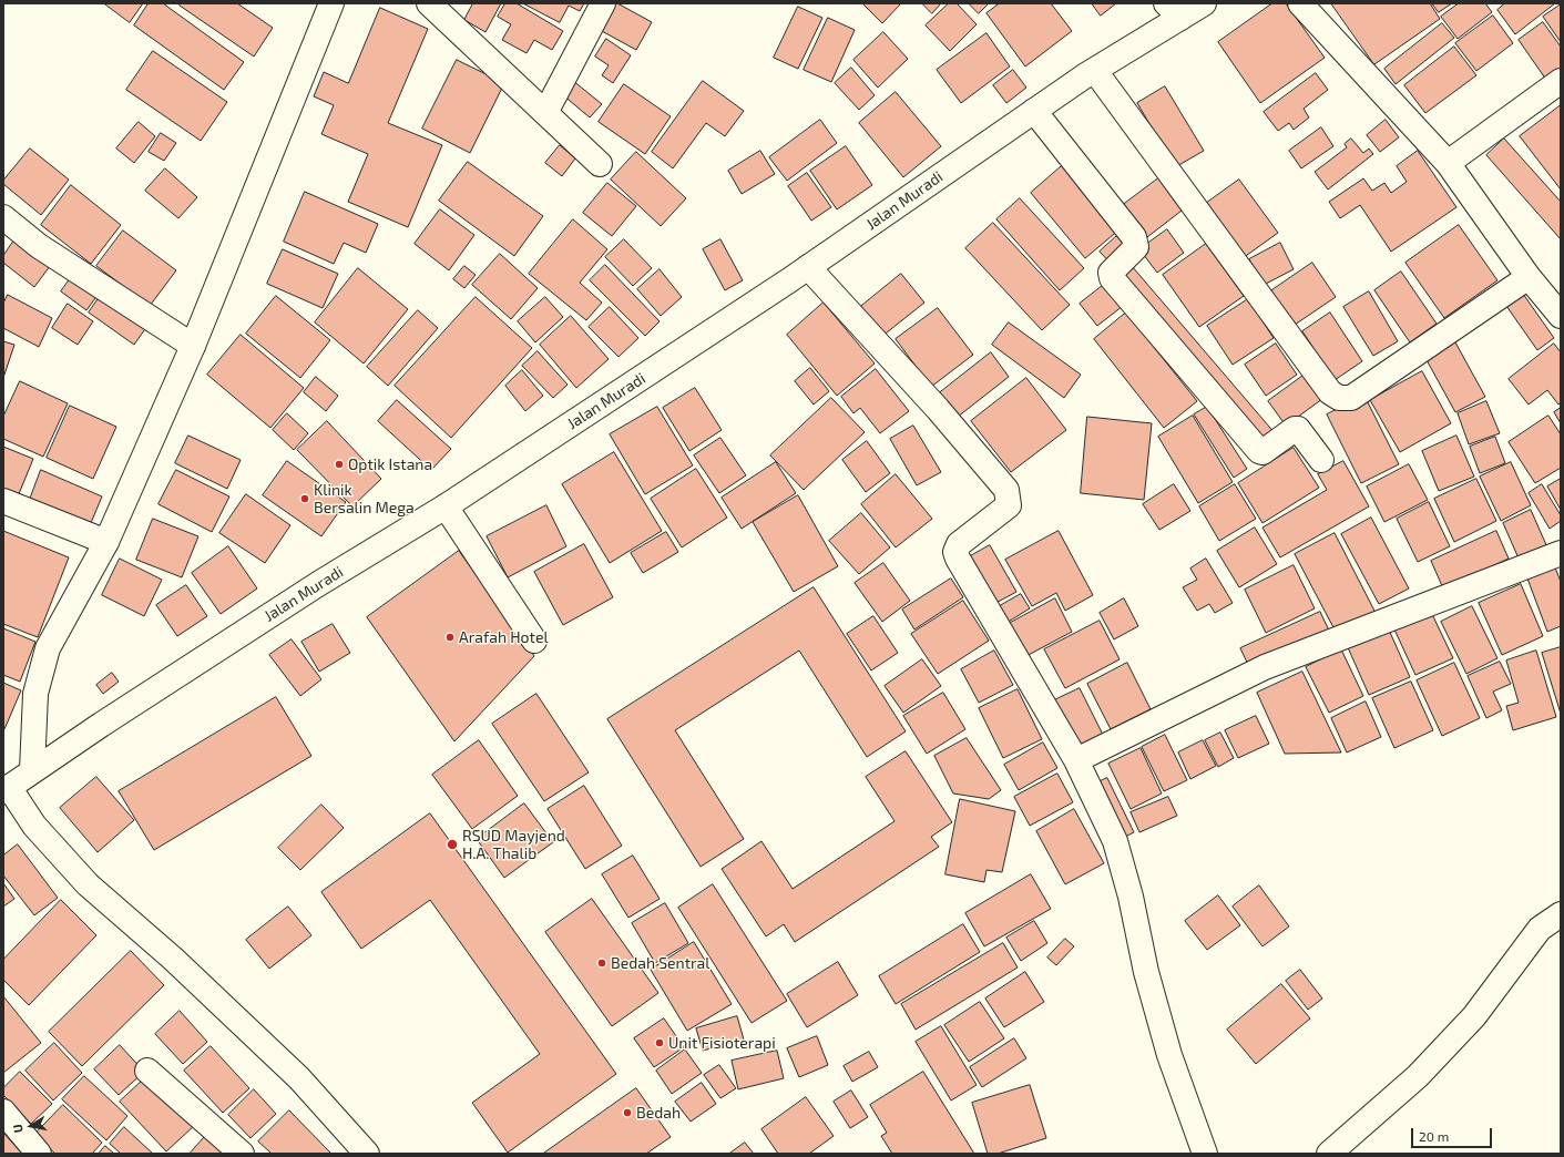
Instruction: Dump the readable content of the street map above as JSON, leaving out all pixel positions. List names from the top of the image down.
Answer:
{
  "streets": {
    "main road": ["Jalan Muradi"]
  },
  "places": [
    "Optik Istana",
    "Klinik Bersalin Mega",
    "Arafah Hotel",
    "RSUD Mayjend H.A. Thalib",
    "Bedah Sentral",
    "Unit Fisioterapi",
    "Bedah"
  ],
  "scale_bar": "20 m",
  "north": "left"
}
